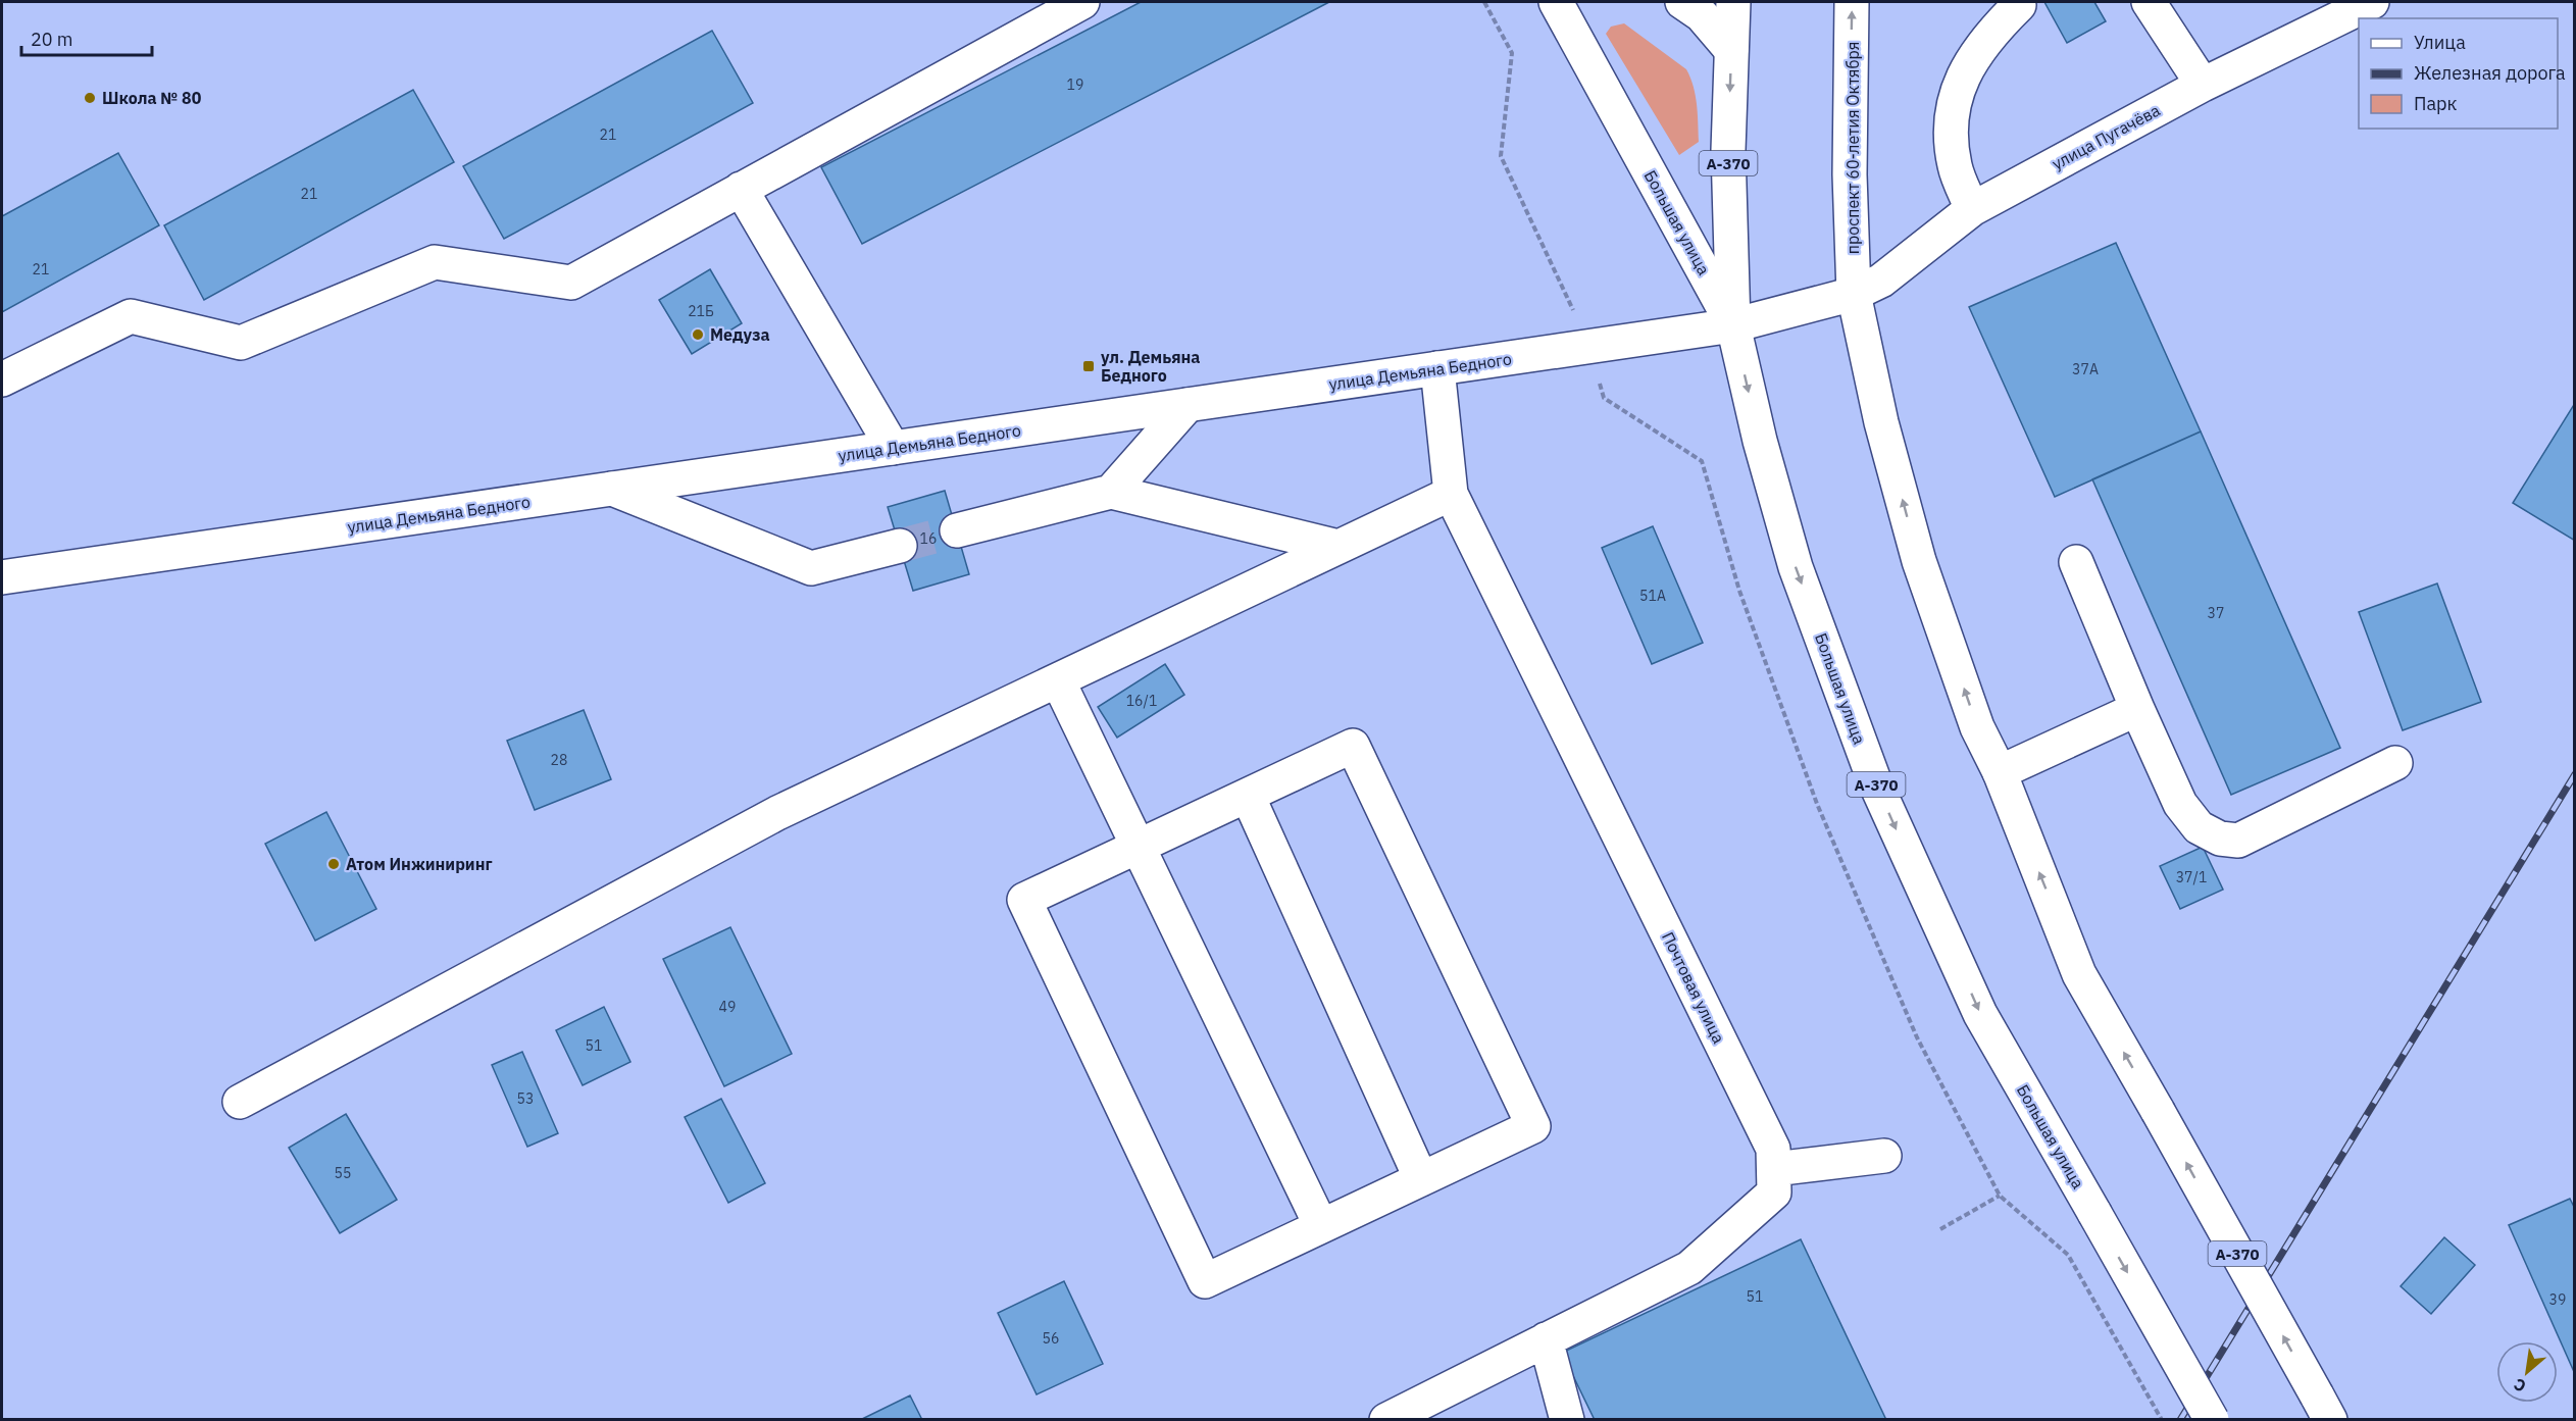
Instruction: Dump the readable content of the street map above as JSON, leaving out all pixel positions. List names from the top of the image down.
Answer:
{
  "streets": {
    "main road": [
      "улица Пугачёва",
      "проспект 60-летия Октября",
      "А-370",
      "Большая улица",
      "улица Демьяна Бедного",
      "Почтовая улица"
    ]
  },
  "crossings": [
    ["улица Пугачёва", "проспект 60-летия Октября"],
    ["улица Пугачёва", "А-370"],
    ["улица Пугачёва", "улица Демьяна Бедного"],
    ["проспект 60-летия Октября", "А-370"],
    ["проспект 60-летия Октября", "улица Демьяна Бедного"],
    ["А-370", "Большая улица"],
    ["А-370", "улица Демьяна Бедного"],
    ["Большая улица", "улица Демьяна Бедного"],
    ["улица Демьяна Бедного", "Почтовая улица"]
  ],
  "places": {
    "other": ["Школа № 80", "Медуза", "Атом Инжиниринг"],
    "transit": ["ул. Демьяна Бедного"]
  },
  "house_numbers": [
    "19",
    "21",
    "21",
    "21",
    "21Б",
    "37А",
    "16",
    "51А",
    "37",
    "16/1",
    "28",
    "37/1",
    "49",
    "51",
    "53",
    "55",
    "51",
    "39",
    "56"
  ],
  "legend": ["Улица", "Железная дорога", "Парк"],
  "scale_bar": "20 m",
  "north": "bottom left"
}
